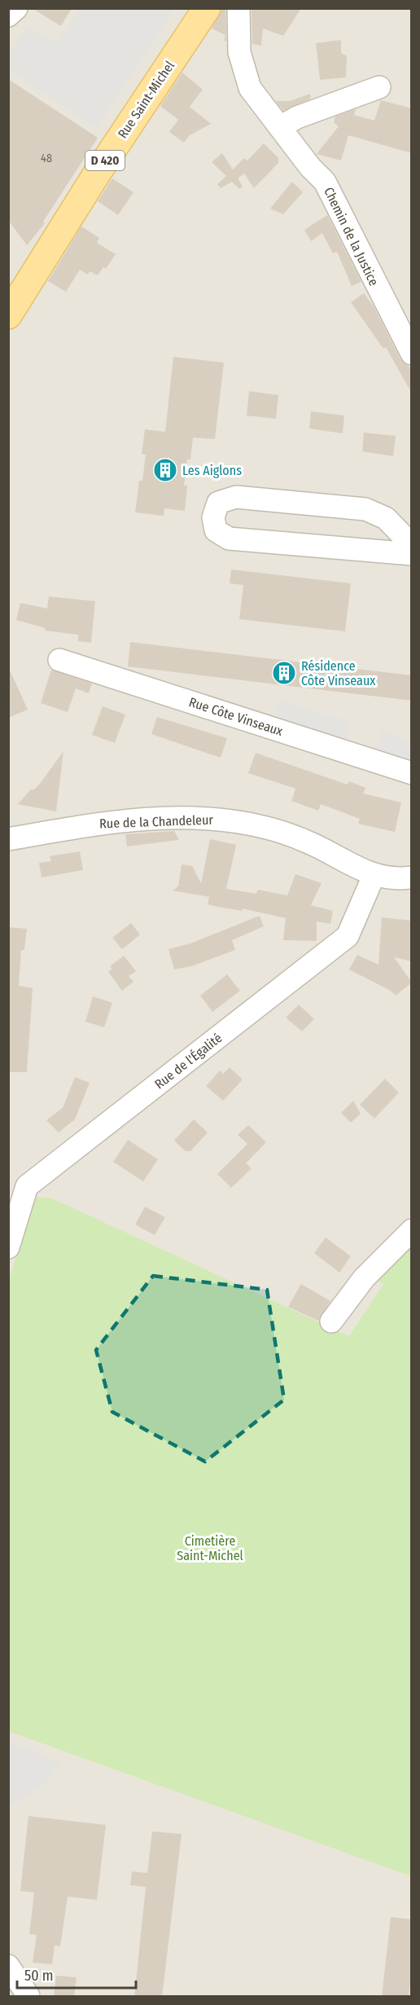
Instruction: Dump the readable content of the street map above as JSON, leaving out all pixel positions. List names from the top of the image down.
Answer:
{
  "streets": {
    "main road": ["Rue Saint-Michel", "D 420"],
    "street": [
      "Chemin de la Justice",
      "Rue Côte Vinseaux",
      "Rue de la Chandeleur",
      "Rue de l'Égalité"
    ]
  },
  "crossings": [
    ["Rue de la Chandeleur", "Rue de l'Égalité"]
  ],
  "parks": ["Cimetière Saint-Michel"],
  "places": {
    "building": ["Les Aiglons", "Résidence Côte Vinseaux"]
  },
  "house_numbers": ["48"],
  "scale_bar": "50 m"
}
